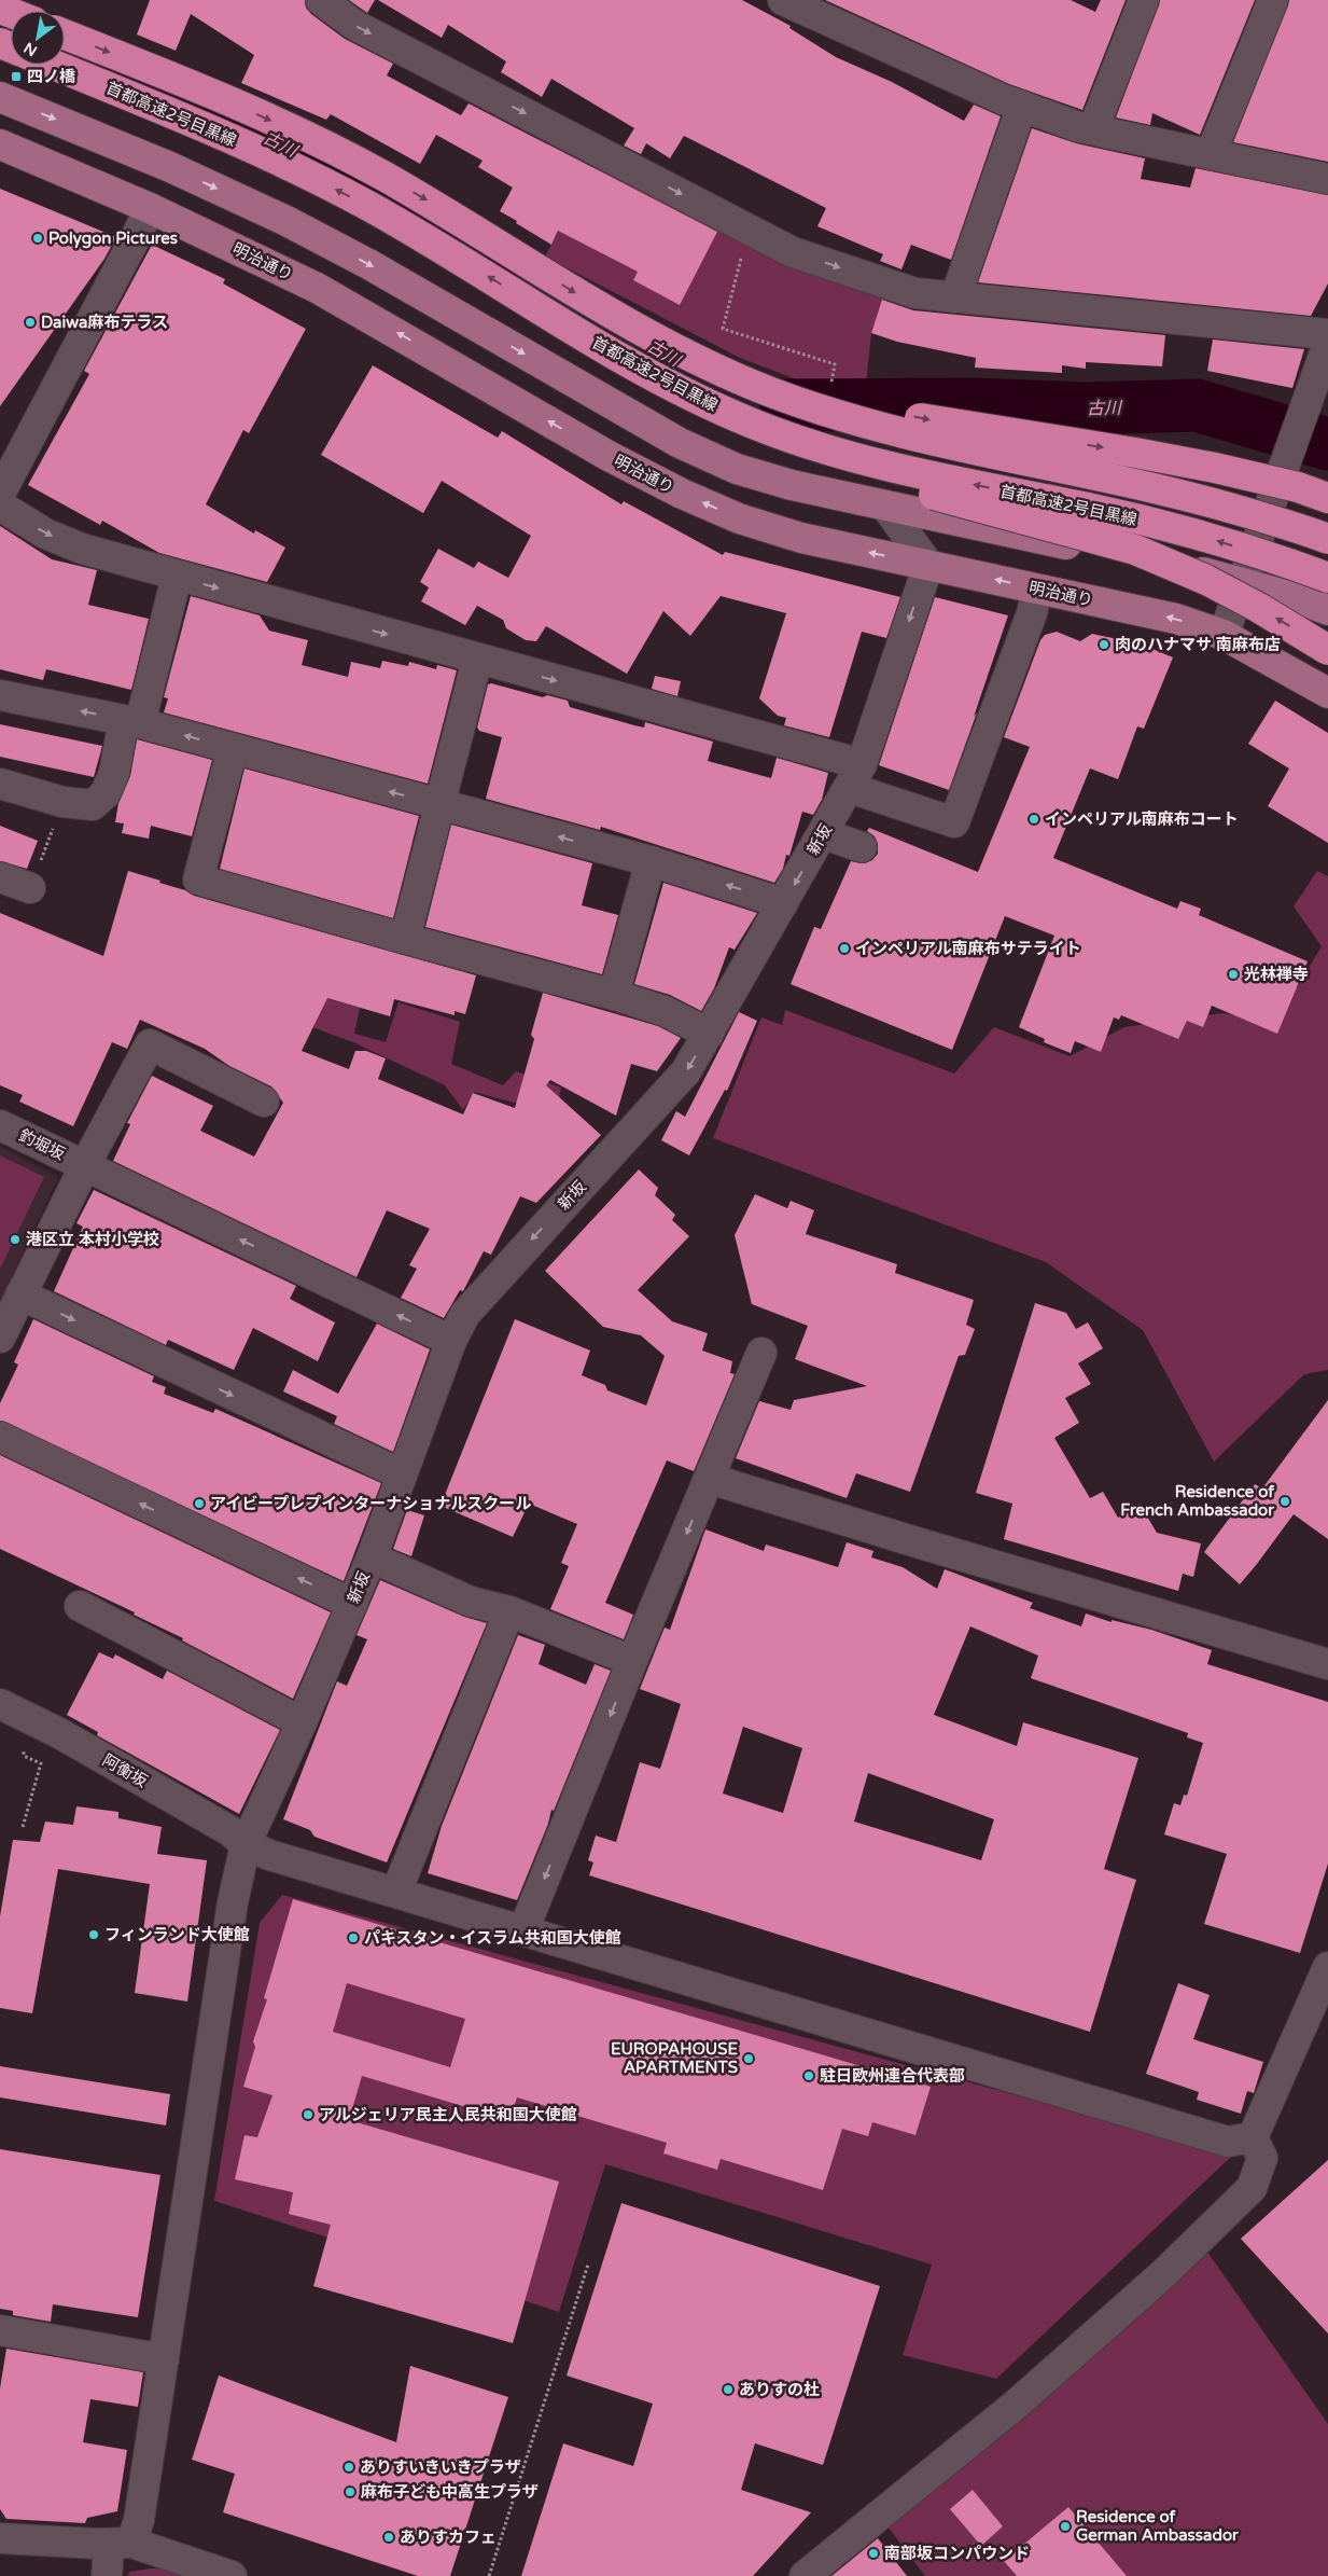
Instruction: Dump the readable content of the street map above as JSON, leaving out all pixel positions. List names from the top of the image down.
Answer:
{
  "streets": {
    "highway": ["首都高速2号目黒線"],
    "main road": ["明治通り"],
    "street": ["新坂", "釣堀坂", "阿衡坂"]
  },
  "crossings": [
    ["明治通り", "新坂"],
    ["新坂", "釣堀坂"],
    ["新坂", "阿衡坂"]
  ],
  "water": ["古川"],
  "places": {
    "transit": ["四ノ橋"],
    "other": [
      "Polygon Pictures",
      "Daiwa麻布テラス",
      "肉のハナマサ 南麻布店",
      "インペリアル南麻布コート",
      "インペリアル南麻布サテライト",
      "光林禅寺",
      "港区立 本村小学校",
      "Residence of French Ambassador",
      "アイビープレプインターナショナルスクール",
      "フィンランド大使館",
      "パキスタン・イスラム共和国大使館",
      "EUROPAHOUSE APARTMENTS",
      "駐日欧州連合代表部",
      "アルジェリア民主人民共和国大使館",
      "ありすの杜",
      "ありすいきいきプラザ",
      "麻布子ども中高生プラザ",
      "Residence of German Ambassador",
      "ありすカフェ",
      "南部坂コンパウンド"
    ]
  },
  "north": "bottom left"
}
